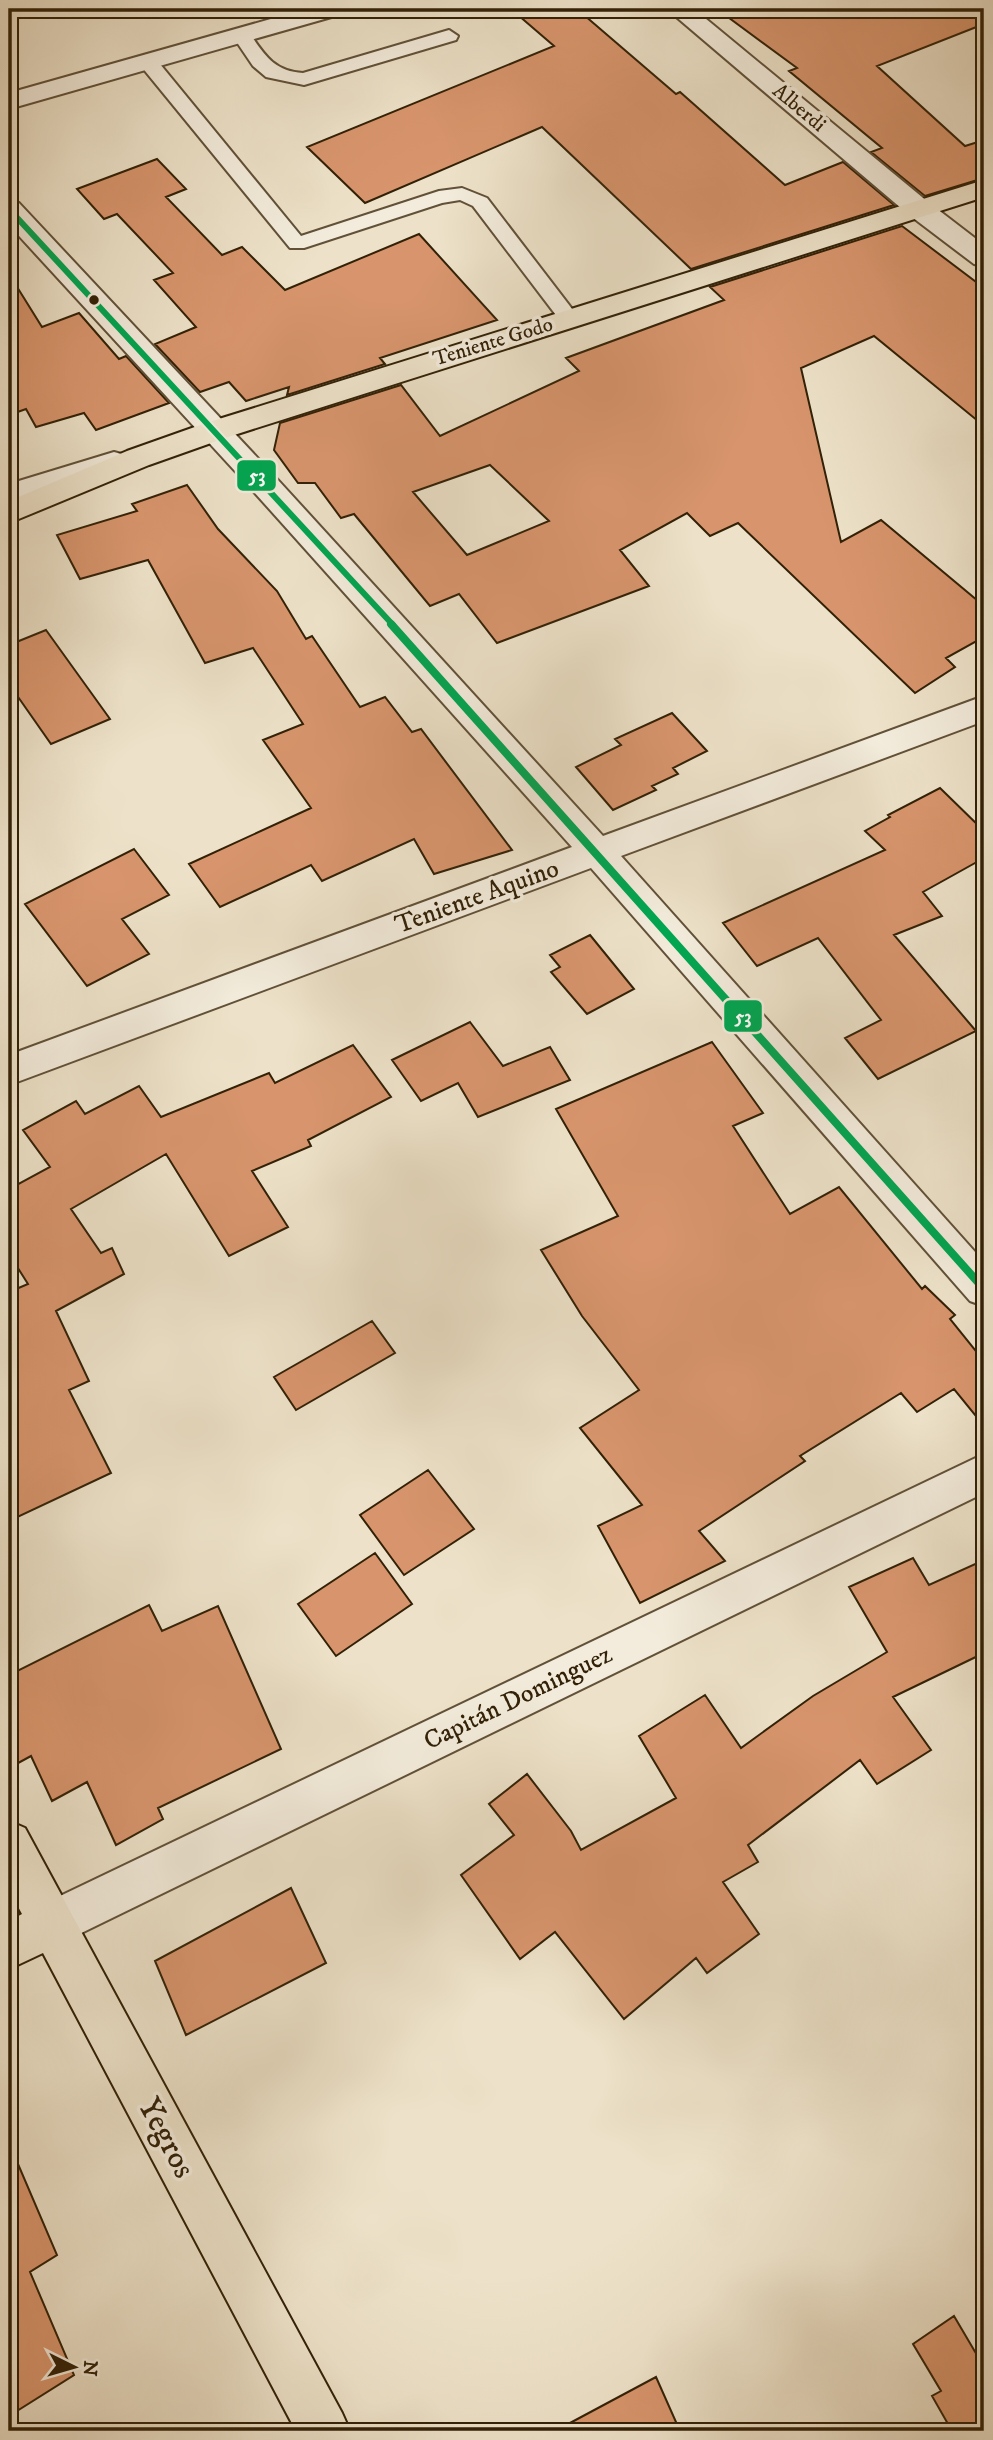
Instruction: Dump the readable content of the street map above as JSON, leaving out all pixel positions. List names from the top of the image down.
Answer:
{
  "streets": {
    "main road": ["Teniente Godo", "Yegros"],
    "street": ["Alberdi", "Teniente Aquino", "Capitán Dominguez"]
  },
  "crossings": [
    ["Alberdi", "Teniente Godo"],
    ["Capitán Dominguez", "Yegros"]
  ],
  "lines": ["transit line 53"],
  "north": "right"
}
